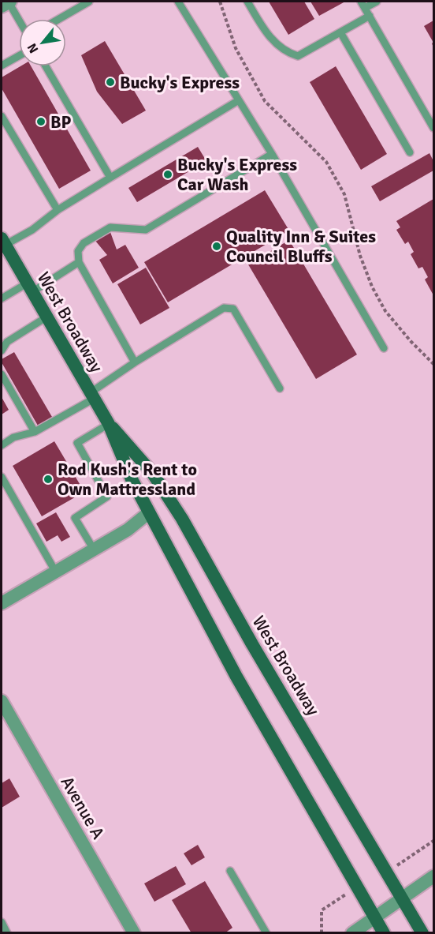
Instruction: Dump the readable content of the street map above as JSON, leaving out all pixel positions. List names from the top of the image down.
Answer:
{
  "streets": {
    "main road": ["West Broadway"],
    "street": ["Avenue A"]
  },
  "places": [
    "Bucky's Express",
    "BP",
    "Bucky's Express Car Wash",
    "Quality Inn & Suites Council Bluffs",
    "Rod Kush's Rent to Own Mattressland"
  ],
  "north": "bottom left"
}
